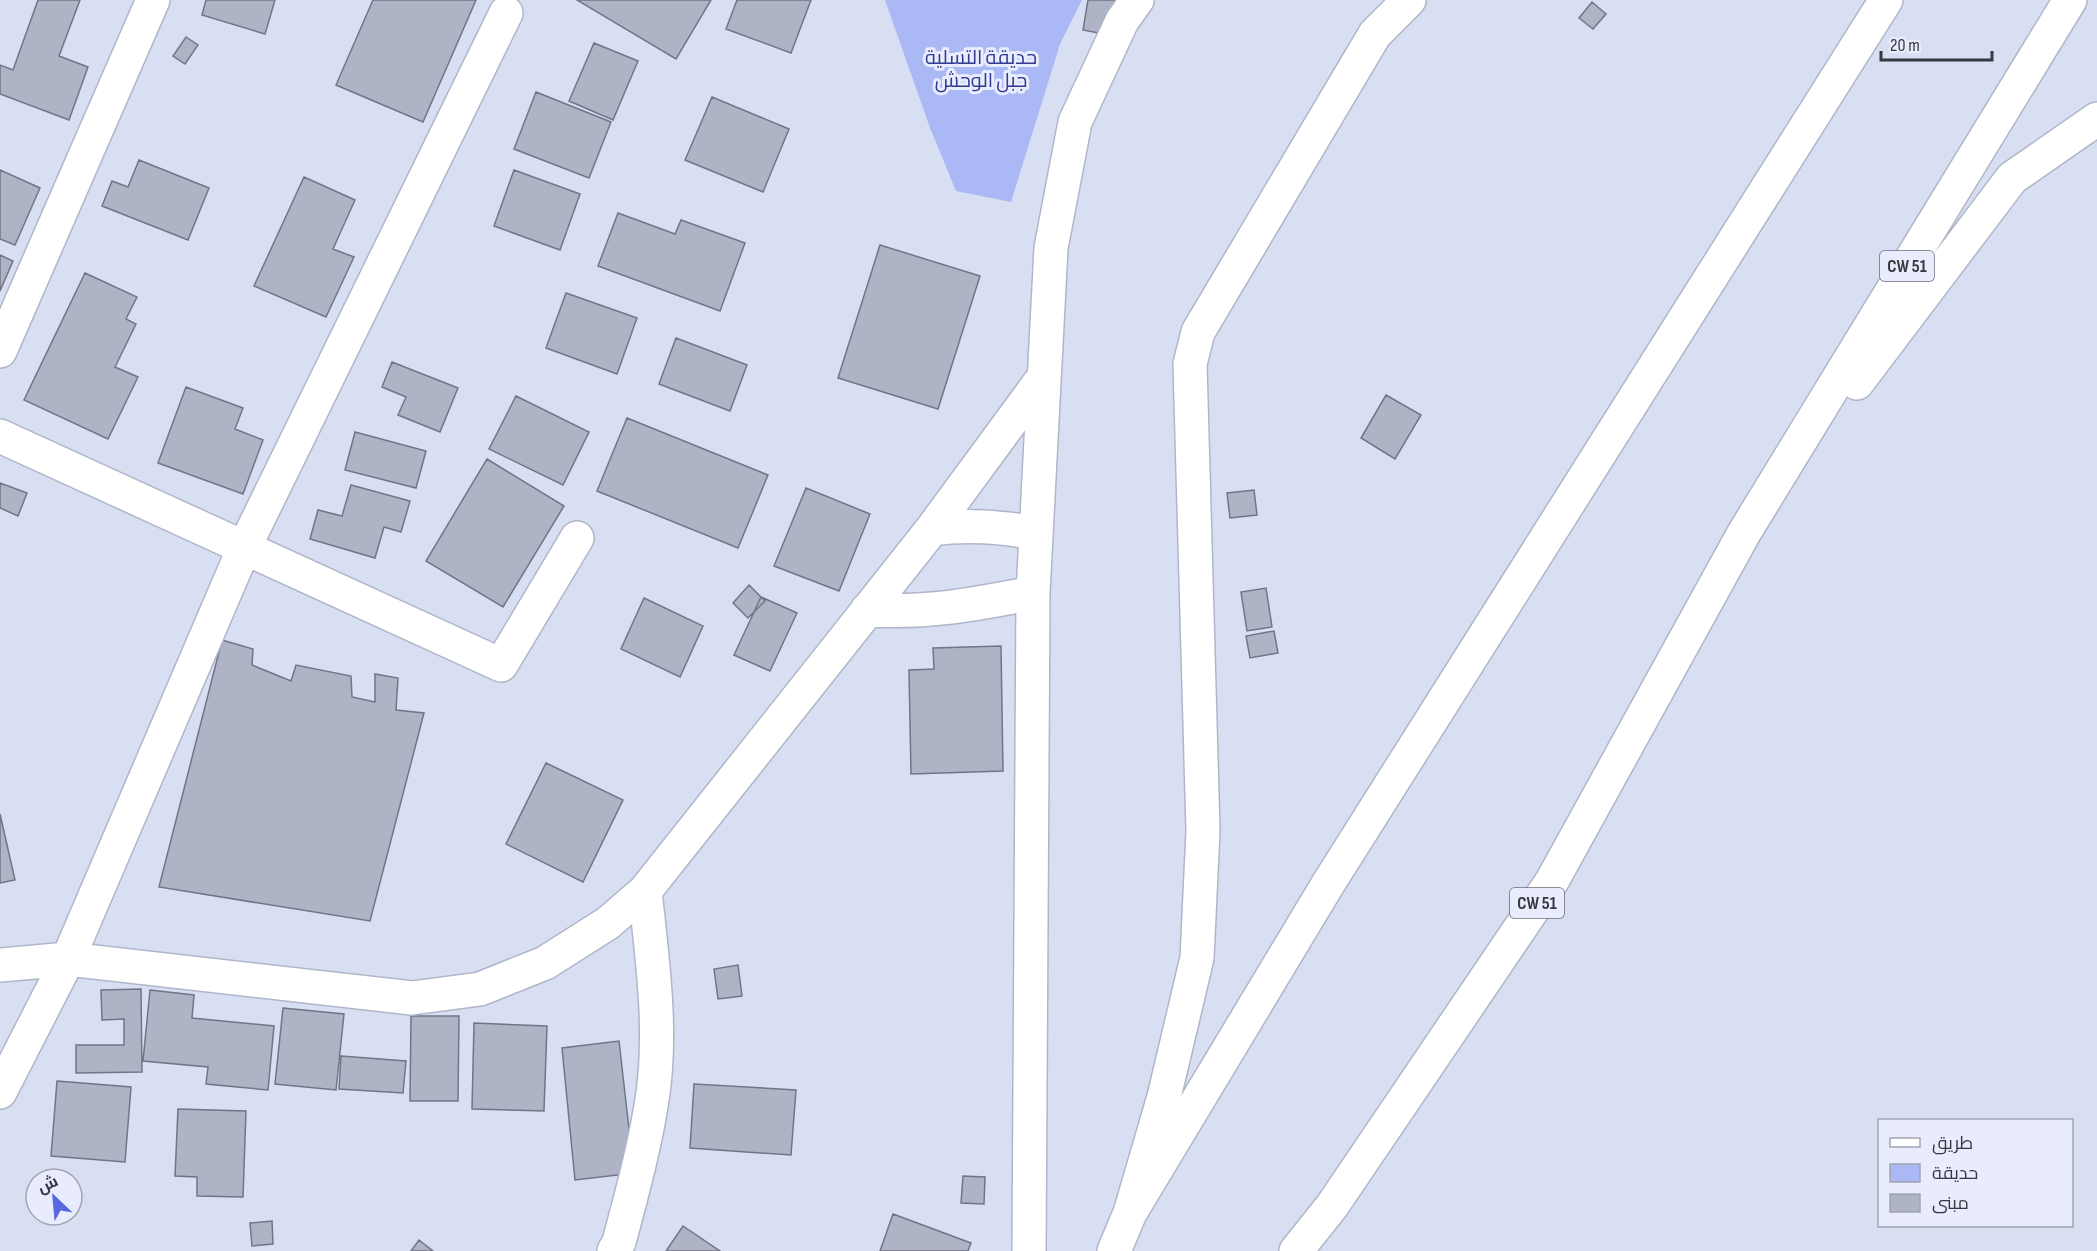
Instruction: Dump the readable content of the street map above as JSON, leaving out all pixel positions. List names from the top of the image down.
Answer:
{
  "streets": {
    "street": ["CW 51"]
  },
  "parks": ["حديقة التسلية جبل الوحش"],
  "legend": ["طريق", "حديقة", "مبنى"],
  "scale_bar": "20 m",
  "north": "top left"
}
